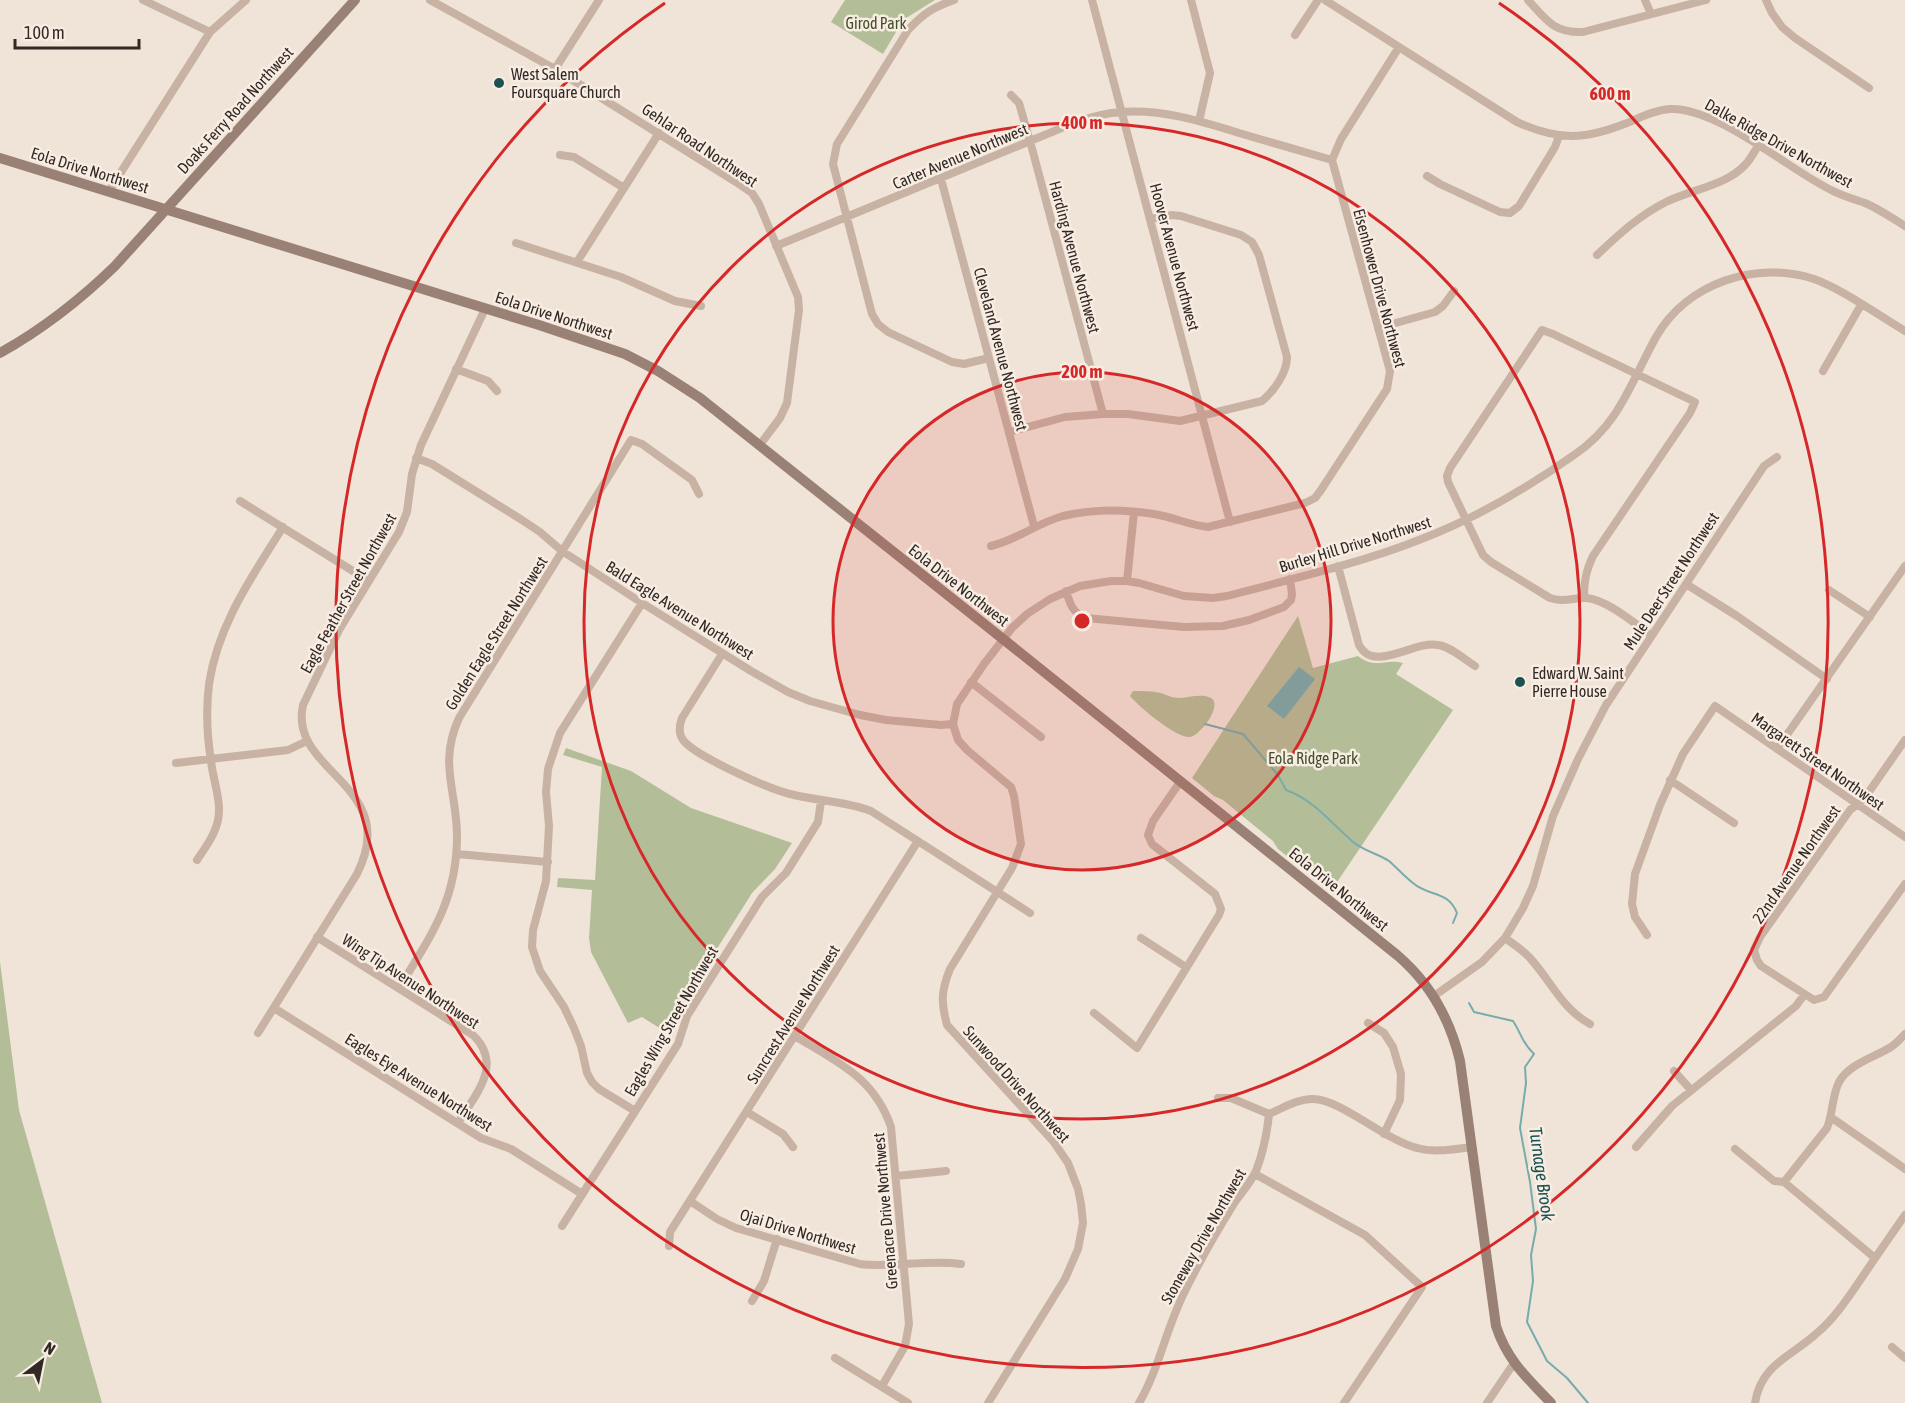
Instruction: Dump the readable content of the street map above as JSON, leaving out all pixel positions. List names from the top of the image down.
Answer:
{
  "streets": {
    "main road": ["Doaks Ferry Road Northwest", "Eola Drive Northwest"],
    "street": [
      "Dalke Ridge Drive Northwest",
      "Gehlar Road Northwest",
      "Carter Avenue Northwest",
      "Harding Avenue Northwest",
      "Hoover Avenue Northwest",
      "Eisenhower Drive Northwest",
      "Cleveland Avenue Northwest",
      "Burley Hill Drive Northwest",
      "Mule Deer Street Northwest",
      "Eagle Feather Street Northwest",
      "Bald Eagle Avenue Northwest",
      "Golden Eagle Street Northwest",
      "Margarett Street Northwest",
      "22nd Avenue Northwest",
      "Wing Tip Avenue Northwest",
      "Suncrest Avenue Northwest",
      "Eagles Wing Street Northwest",
      "Eagles Eye Avenue Northwest",
      "Sunwood Drive Northwest",
      "Greenacre Drive Northwest",
      "Ojai Drive Northwest",
      "Stoneway Drive Northwest"
    ]
  },
  "crossings": [
    ["Doaks Ferry Road Northwest", "Eola Drive Northwest"],
    ["Gehlar Road Northwest", "Carter Avenue Northwest"],
    ["Gehlar Road Northwest", "Eola Drive Northwest"],
    ["Carter Avenue Northwest", "Harding Avenue Northwest"],
    ["Carter Avenue Northwest", "Hoover Avenue Northwest"],
    ["Carter Avenue Northwest", "Eisenhower Drive Northwest"],
    ["Carter Avenue Northwest", "Cleveland Avenue Northwest"],
    ["Eola Drive Northwest", "Burley Hill Drive Northwest"],
    ["Eola Drive Northwest", "Mule Deer Street Northwest"],
    ["Eola Drive Northwest", "Eagle Feather Street Northwest"],
    ["Hoover Avenue Northwest", "Eisenhower Drive Northwest"],
    ["Eisenhower Drive Northwest", "Cleveland Avenue Northwest"],
    ["Eagle Feather Street Northwest", "Bald Eagle Avenue Northwest"],
    ["Bald Eagle Avenue Northwest", "Golden Eagle Street Northwest"],
    ["Bald Eagle Avenue Northwest", "Sunwood Drive Northwest"],
    ["Golden Eagle Street Northwest", "Wing Tip Avenue Northwest"],
    ["Margarett Street Northwest", "22nd Avenue Northwest"],
    ["Wing Tip Avenue Northwest", "Eagles Eye Avenue Northwest"],
    ["Suncrest Avenue Northwest", "Greenacre Drive Northwest"],
    ["Suncrest Avenue Northwest", "Ojai Drive Northwest"],
    ["Eagles Wing Street Northwest", "Eagles Eye Avenue Northwest"],
    ["Greenacre Drive Northwest", "Ojai Drive Northwest"]
  ],
  "water": ["Turnage Brook"],
  "parks": ["Girod Park", "Eola Ridge Park"],
  "places": ["West Salem Foursquare Church", "Edward W. Saint Pierre House"],
  "scale_bar": "100 m",
  "north": "top right",
  "rings": ["600 m", "400 m", "200 m"]
}
